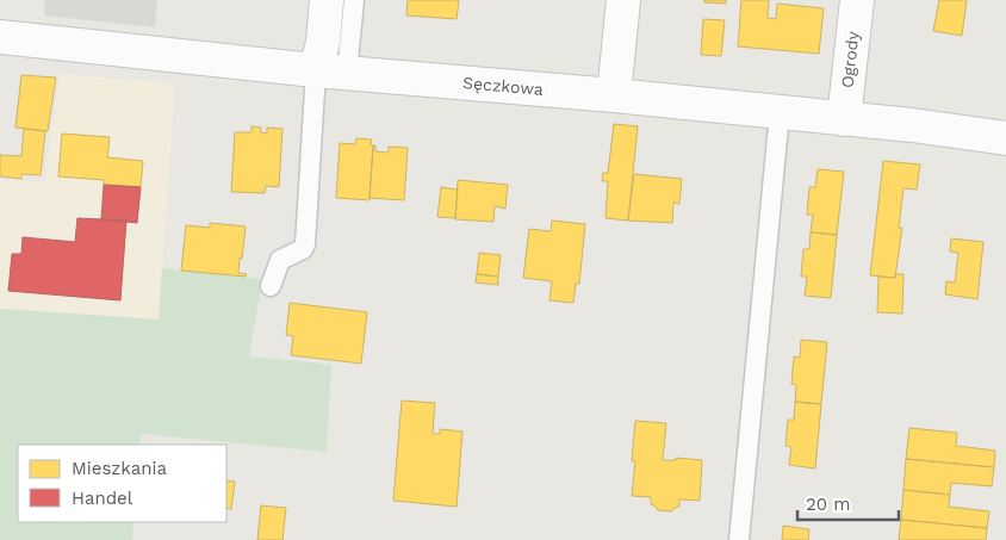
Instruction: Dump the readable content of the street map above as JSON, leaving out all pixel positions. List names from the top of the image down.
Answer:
{
  "streets": {
    "street": ["Ogrody", "Sęczkowa"]
  },
  "crossings": [
    ["Ogrody", "Sęczkowa"]
  ],
  "legend": ["Mieszkania", "Handel"],
  "scale_bar": "20 m"
}
